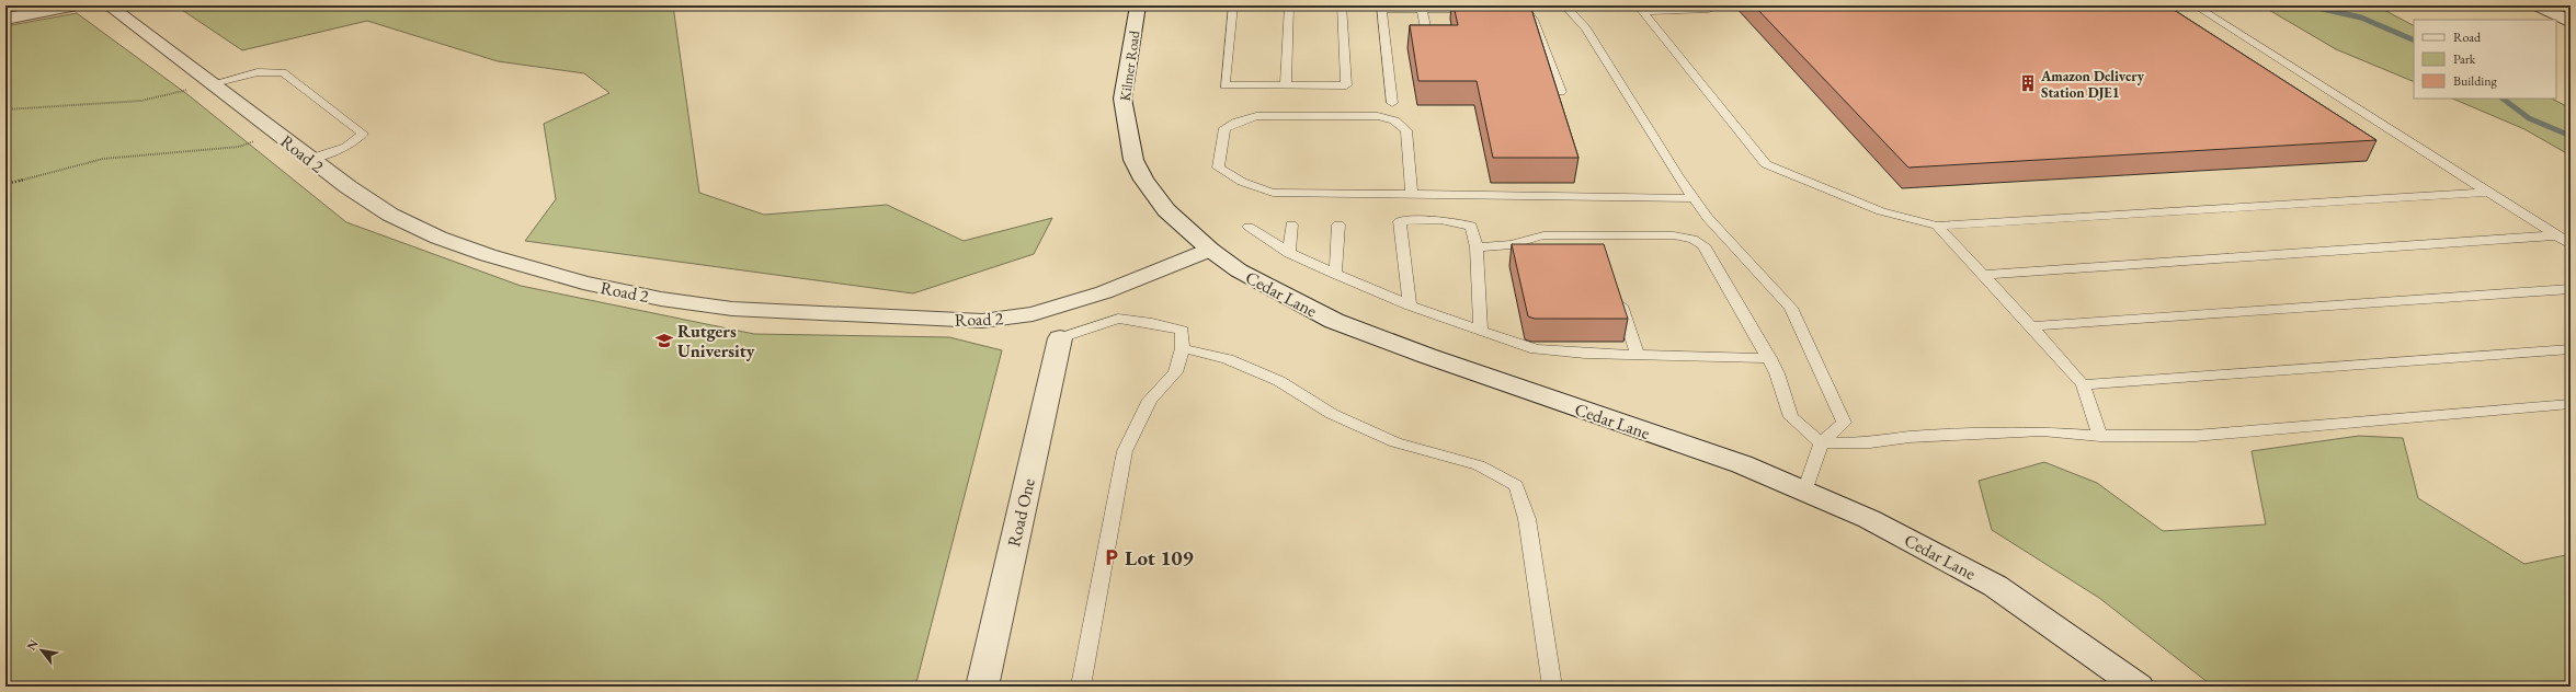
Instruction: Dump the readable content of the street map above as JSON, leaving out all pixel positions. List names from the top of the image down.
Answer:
{
  "streets": {
    "street": [
      "Kilmer Road",
      "Road 2",
      "Cedar Lane",
      "Road One"
    ]
  },
  "crossings": [
    ["Kilmer Road", "Cedar Lane"],
    ["Road 2", "Cedar Lane"]
  ],
  "places": {
    "building": ["Amazon Delivery Station DJE1"],
    "school or university": ["Rutgers University"],
    "parking": ["Lot 109"]
  },
  "legend": ["Road", "Park", "Building"],
  "north": "top left"
}
